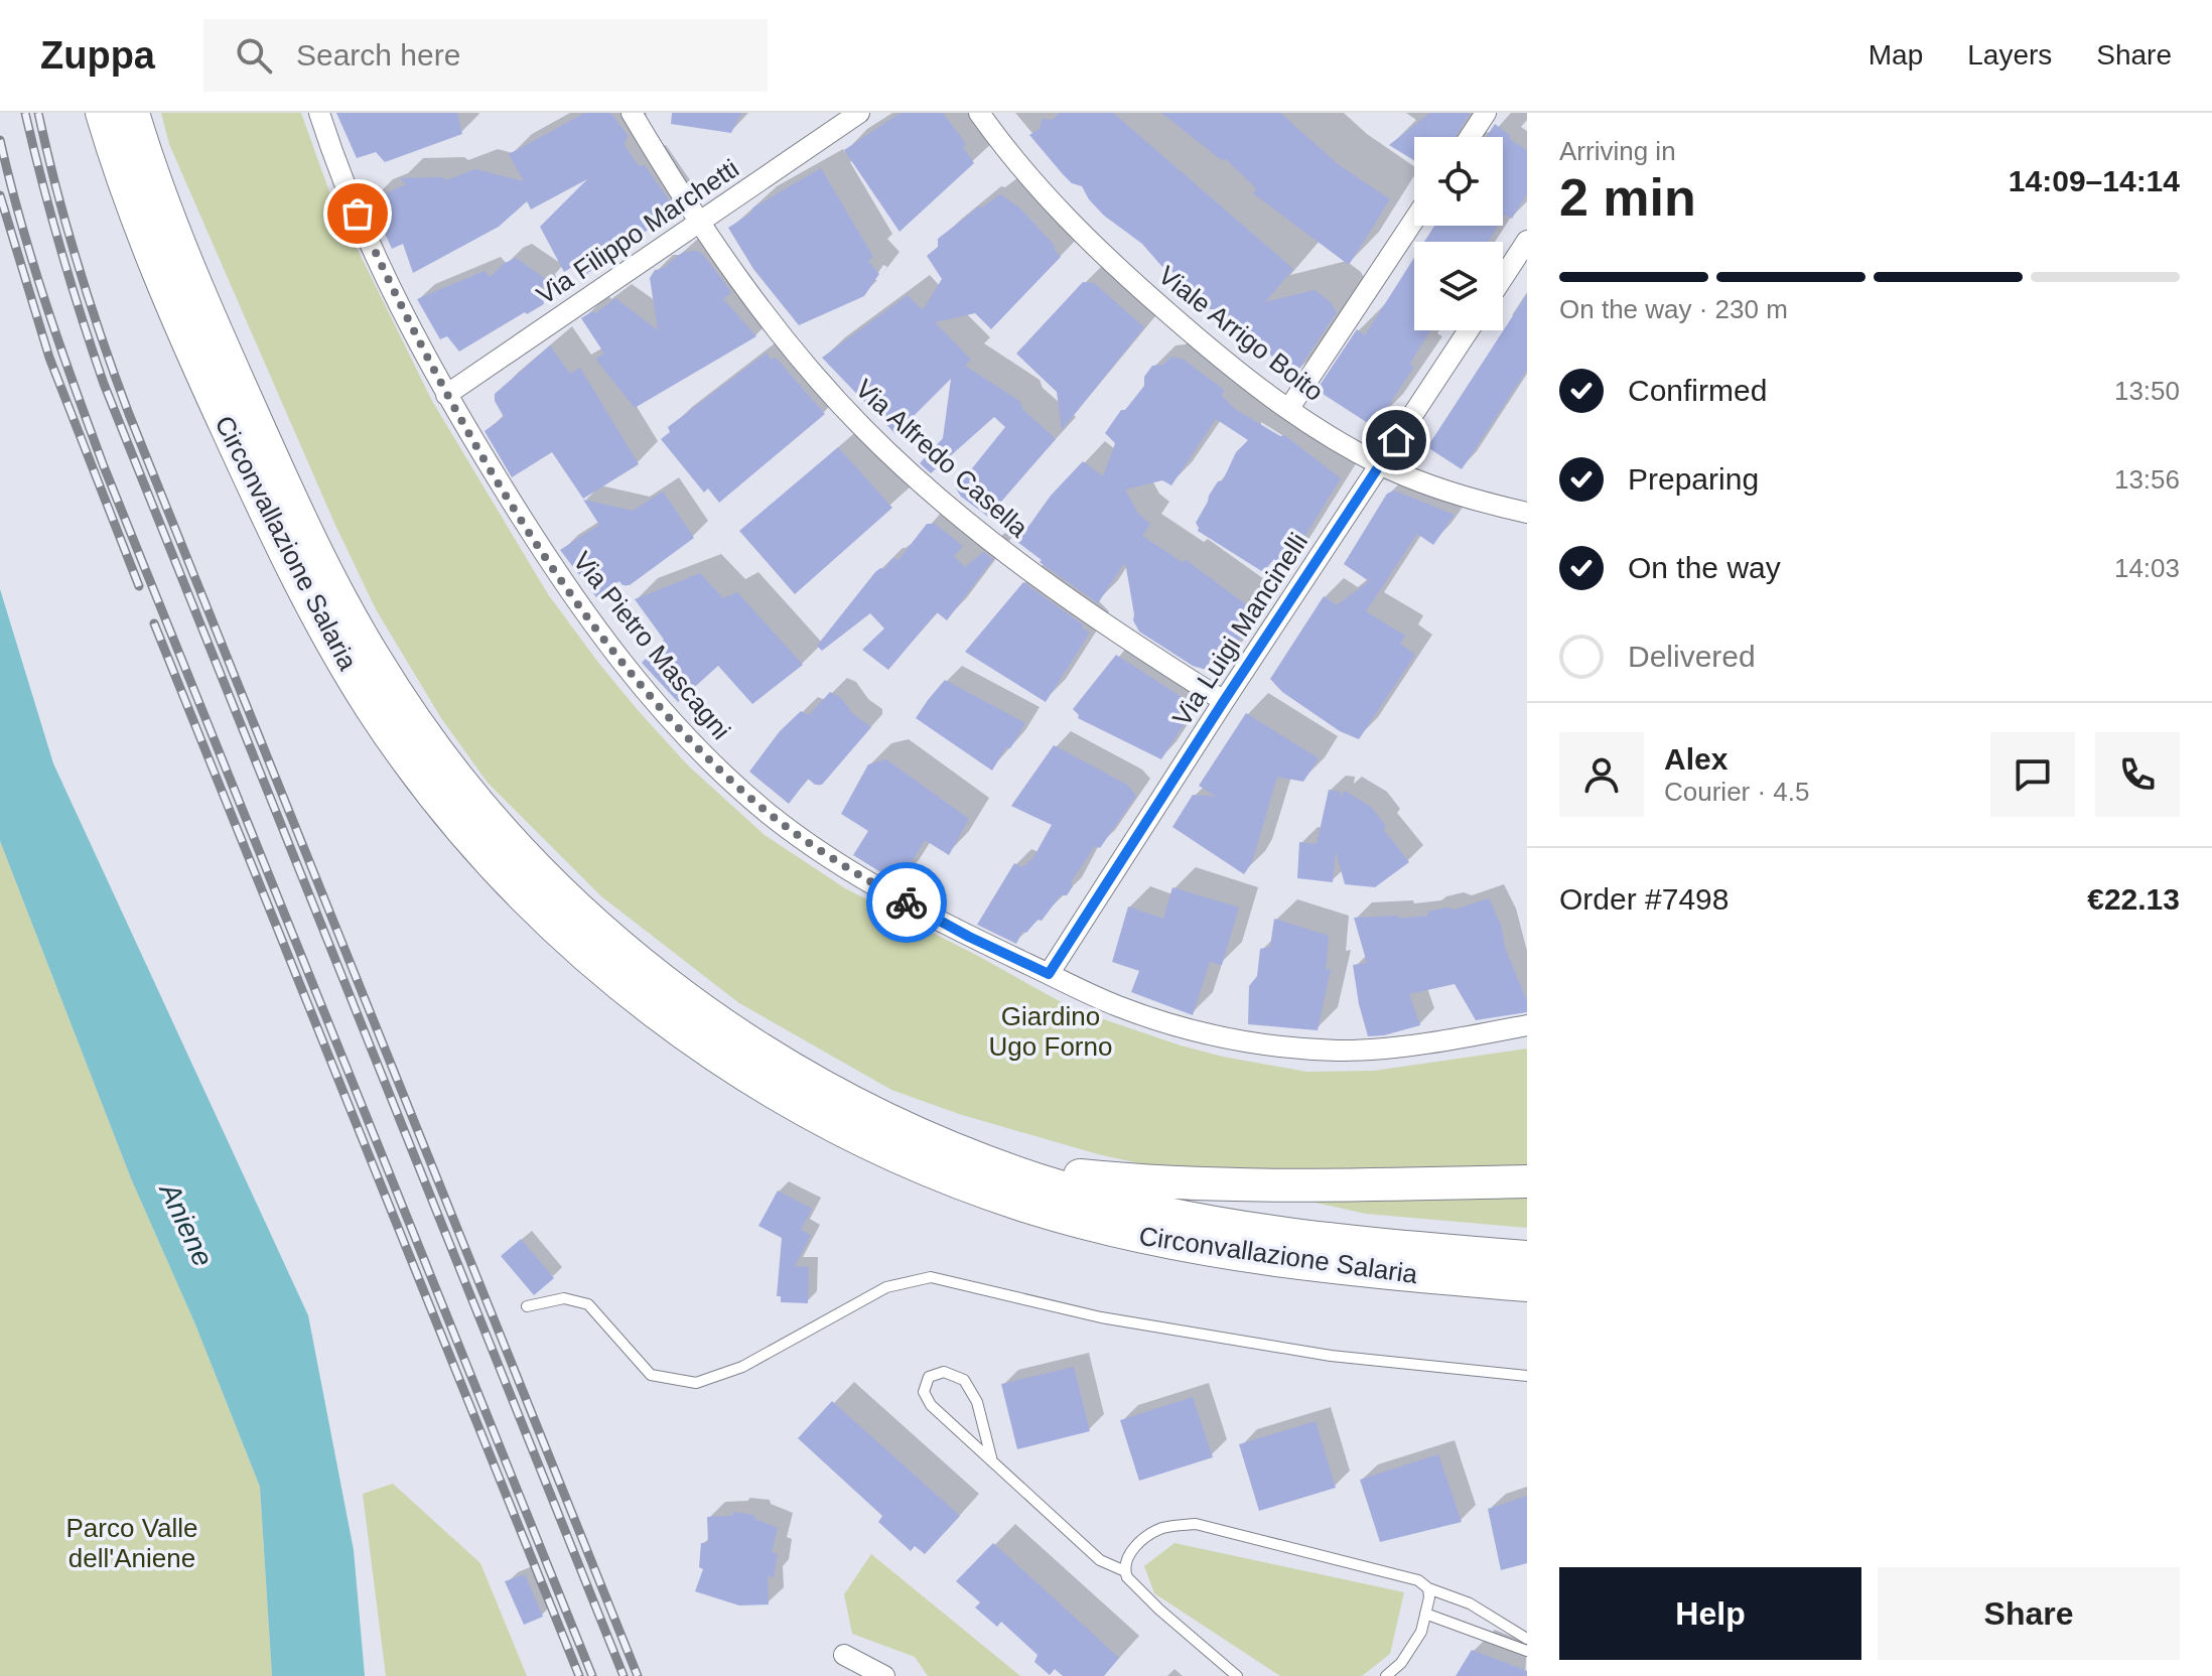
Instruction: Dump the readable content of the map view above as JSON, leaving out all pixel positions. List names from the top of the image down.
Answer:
{
  "streets": {
    "highway": ["Circonvallazione Salaria"],
    "street": [
      "Via Filippo Marchetti",
      "Viale Arrigo Boito",
      "Via Alfredo Casella",
      "Via Luigi Mancinelli",
      "Via Pietro Mascagni"
    ]
  },
  "crossings": [
    ["Via Filippo Marchetti", "Via Alfredo Casella"],
    ["Via Filippo Marchetti", "Via Pietro Mascagni"],
    ["Viale Arrigo Boito", "Via Luigi Mancinelli"],
    ["Via Alfredo Casella", "Via Luigi Mancinelli"],
    ["Via Luigi Mancinelli", "Via Pietro Mascagni"]
  ],
  "water": ["Aniene"],
  "parks": ["Giardino Ugo Forno", "Parco Valle dell'Aniene"],
  "page": {
    "header": "Zuppa",
    "search": "Search here",
    "nav": ["Map", "Layers", "Share"],
    "heading": ["2 min", "Arriving in", "14:09–14:14"],
    "panel": [
      "Alex",
      "Courier · 4.5",
      "Order #7498",
      "€22.13"
    ],
    "bar": "On the way · 230 m",
    "list": [
      ["Confirmed", "13:50"],
      ["Preparing", "13:56"],
      ["On the way", "14:03"],
      "Delivered"
    ],
    "buttons": ["Help", "Share"]
  }
}
